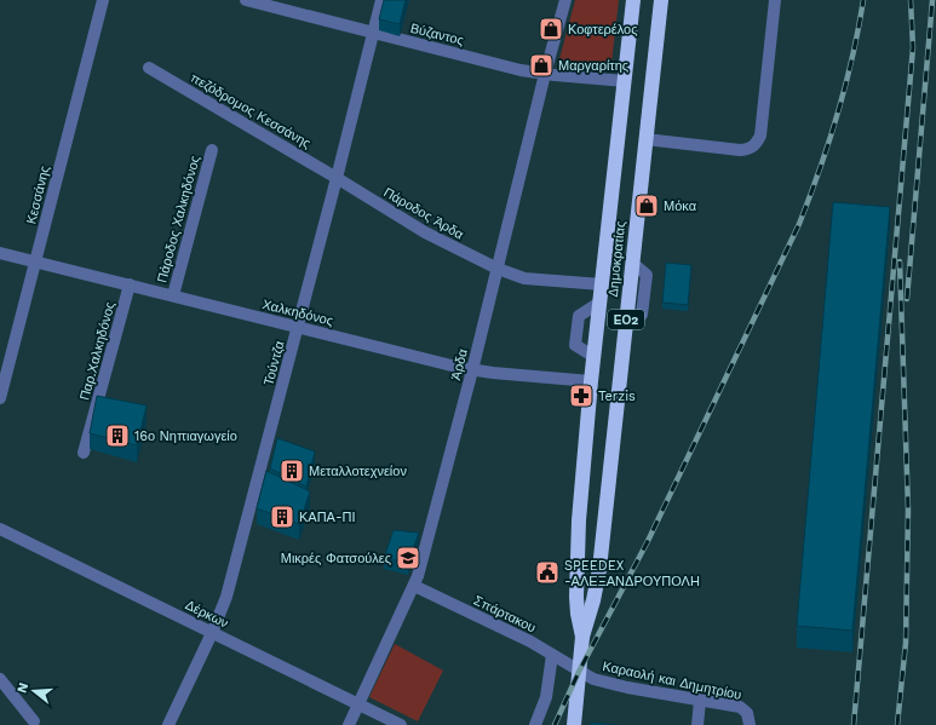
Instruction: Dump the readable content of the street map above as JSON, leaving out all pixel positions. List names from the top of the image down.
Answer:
{
  "streets": {
    "highway": ["Δημοκρατίας", "ΕΟ2"],
    "street": [
      "Βύζαντος",
      "πεζόδρομος Κεσσάνης",
      "Κεσσάνης",
      "Πάροδος Άρδα",
      "Πάροδος Χαλκηδόνος",
      "Χαλκηδόνος",
      "Παρ.Χαλκηδόνος",
      "Τούντζα",
      "Άρδα",
      "Δέρκων",
      "Σπάρτακου",
      "Καραολή και Δημητρίου"
    ]
  },
  "crossings": [
    ["Βύζαντος", "Δημοκρατίας"],
    ["Βύζαντος", "Τούντζα"],
    ["Βύζαντος", "Άρδα"],
    ["πεζόδρομος Κεσσάνης", "Πάροδος Άρδα"],
    ["πεζόδρομος Κεσσάνης", "Τούντζα"],
    ["Κεσσάνης", "Χαλκηδόνος"],
    ["Πάροδος Άρδα", "Δημοκρατίας"],
    ["Πάροδος Άρδα", "Τούντζα"],
    ["Πάροδος Άρδα", "Άρδα"],
    ["Πάροδος Χαλκηδόνος", "Χαλκηδόνος"],
    ["Δημοκρατίας", "Χαλκηδόνος"],
    ["Δημοκρατίας", "Σπάρτακου"],
    ["Δημοκρατίας", "Καραολή και Δημητρίου"],
    ["Χαλκηδόνος", "Παρ.Χαλκηδόνος"],
    ["Χαλκηδόνος", "Τούντζα"],
    ["Χαλκηδόνος", "Άρδα"],
    ["Τούντζα", "Δέρκων"],
    ["Άρδα", "Δέρκων"],
    ["Άρδα", "Σπάρτακου"],
    ["Σπάρτακου", "Καραολή και Δημητρίου"]
  ],
  "places": {
    "shop": ["Κοφτερέλος", "Μαργαρίτης", "Μόκα"],
    "pharmacy": ["Terzis"],
    "building": ["16ο Νηπιαγωγείο", "Μεταλλοτεχνείον", "ΚΑΠΑ-ΠΙ"],
    "school or university": ["Μικρές Φατσούλες"],
    "public building": ["SPEEDEX -ΑΛΕΞΑΝΔΡΟΥΠΟΛΗ"]
  },
  "north": "left"
}
